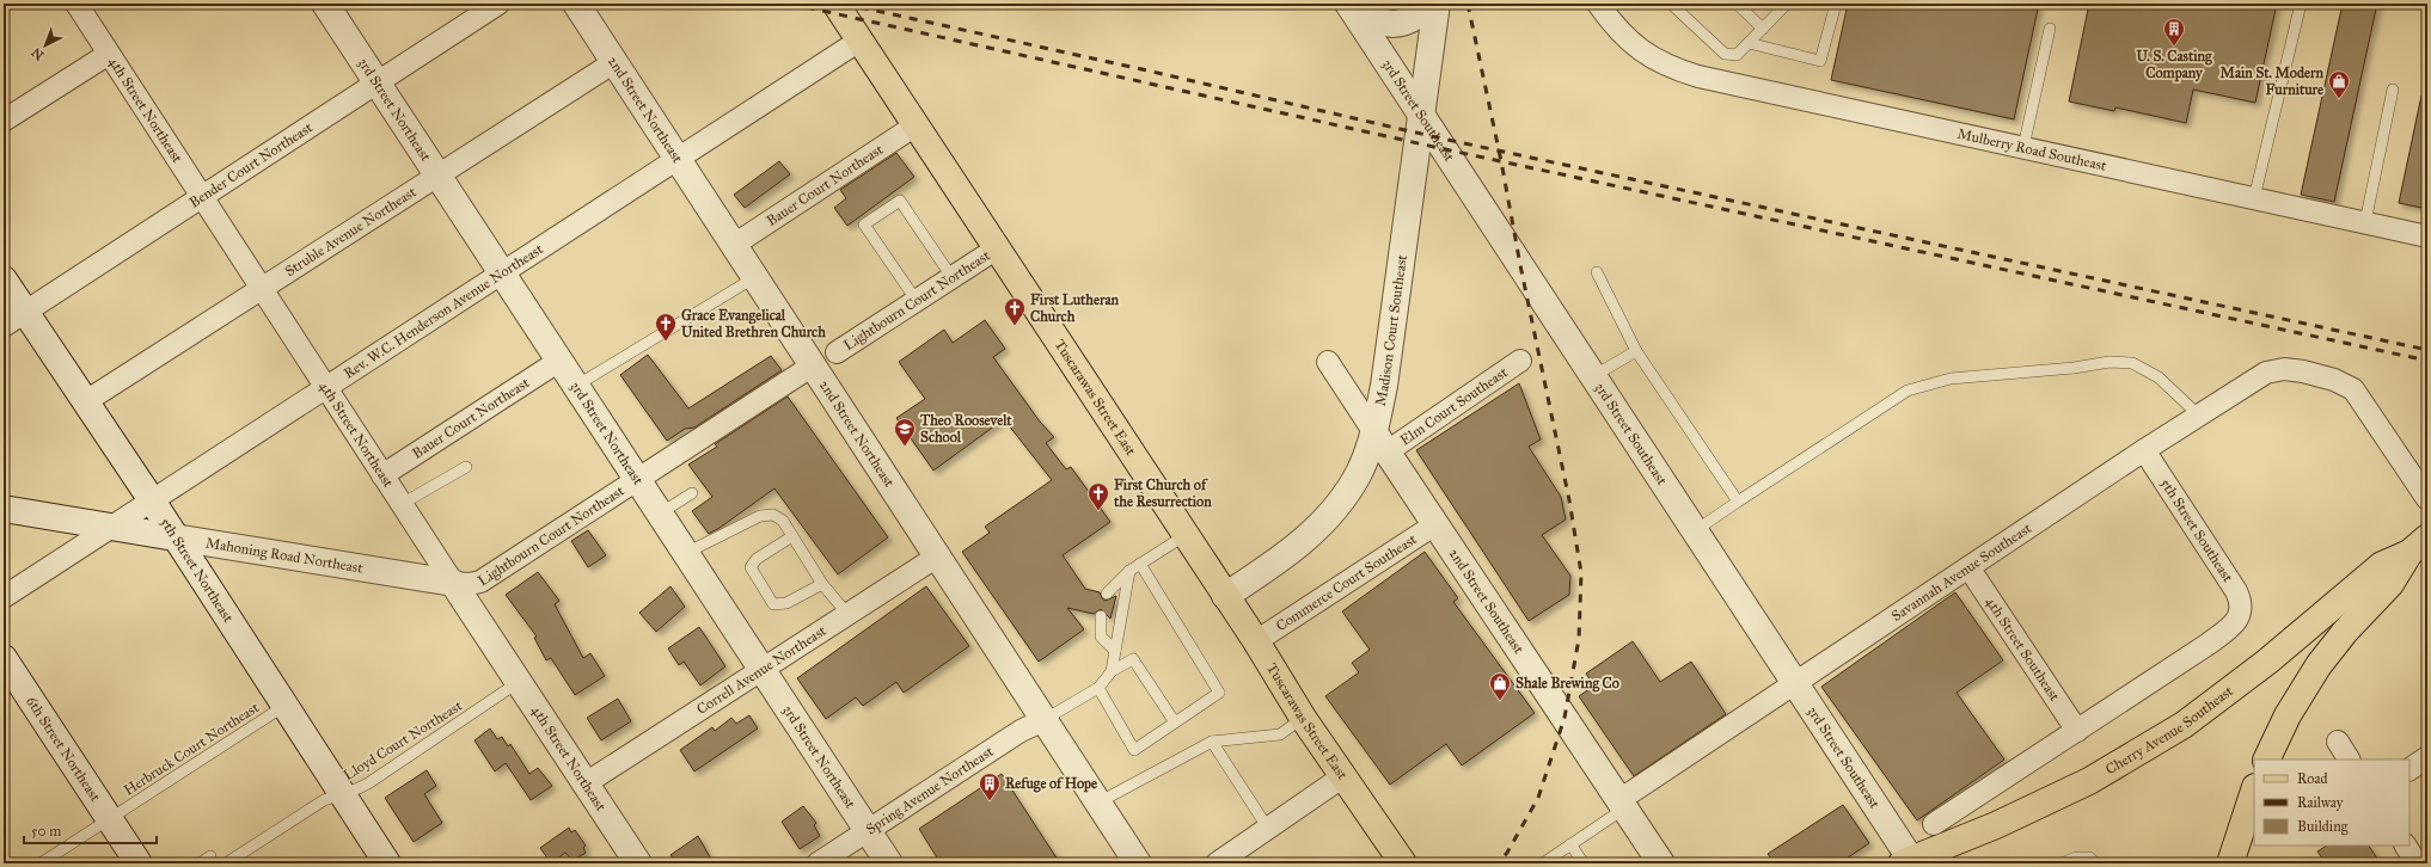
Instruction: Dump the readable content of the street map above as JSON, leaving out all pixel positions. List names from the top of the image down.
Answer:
{
  "streets": {
    "main road": ["Tuscarawas Street East", "Cherry Avenue Southeast"],
    "street": [
      "4th Street Northeast",
      "3rd Street Northeast",
      "2nd Street Northeast",
      "3rd Street Southeast",
      "Mulberry Road Southeast",
      "Bender Court Northeast",
      "Bauer Court Northeast",
      "Struble Avenue Northeast",
      "Lightbourn Court Northeast",
      "Rev. W.C. Henderson Avenue Northeast",
      "Madison Court Southeast",
      "Elm Court Southeast",
      "5th Street Southeast",
      "Mahoning Road Northeast",
      "5th Street Northeast",
      "Savannah Avenue Southeast",
      "Commerce Court Southeast",
      "2nd Street Southeast",
      "4th Street Southeast",
      "Correll Avenue Northeast",
      "6th Street Northeast",
      "Spring Avenue Northeast"
    ],
    "lane": ["Lloyd Court Northeast", "Herbruck Court Northeast"]
  },
  "crossings": [
    ["4th Street Northeast", "Bender Court Northeast"],
    ["4th Street Northeast", "Bauer Court Northeast"],
    ["4th Street Northeast", "Struble Avenue Northeast"],
    ["4th Street Northeast", "Lightbourn Court Northeast"],
    ["4th Street Northeast", "Rev. W.C. Henderson Avenue Northeast"],
    ["4th Street Northeast", "Mahoning Road Northeast"],
    ["4th Street Northeast", "Correll Avenue Northeast"],
    ["4th Street Northeast", "Lloyd Court Northeast"],
    ["3rd Street Northeast", "Bender Court Northeast"],
    ["3rd Street Northeast", "Bauer Court Northeast"],
    ["3rd Street Northeast", "Struble Avenue Northeast"],
    ["3rd Street Northeast", "Lightbourn Court Northeast"],
    ["3rd Street Northeast", "Rev. W.C. Henderson Avenue Northeast"],
    ["3rd Street Northeast", "Correll Avenue Northeast"],
    ["3rd Street Northeast", "Spring Avenue Northeast"],
    ["2nd Street Northeast", "Bauer Court Northeast"],
    ["2nd Street Northeast", "Struble Avenue Northeast"],
    ["2nd Street Northeast", "Lightbourn Court Northeast"],
    ["2nd Street Northeast", "Rev. W.C. Henderson Avenue Northeast"],
    ["2nd Street Northeast", "Correll Avenue Northeast"],
    ["2nd Street Northeast", "Spring Avenue Northeast"],
    ["3rd Street Southeast", "Madison Court Southeast"],
    ["3rd Street Southeast", "Savannah Avenue Southeast"],
    ["3rd Street Southeast", "Cherry Avenue Southeast"],
    ["Bender Court Northeast", "5th Street Northeast"],
    ["Bauer Court Northeast", "Tuscarawas Street East"],
    ["Struble Avenue Northeast", "5th Street Northeast"],
    ["Lightbourn Court Northeast", "Tuscarawas Street East"],
    ["Lightbourn Court Northeast", "Mahoning Road Northeast"],
    ["Rev. W.C. Henderson Avenue Northeast", "Tuscarawas Street East"],
    ["Rev. W.C. Henderson Avenue Northeast", "Mahoning Road Northeast"],
    ["Rev. W.C. Henderson Avenue Northeast", "5th Street Northeast"],
    ["Madison Court Southeast", "Tuscarawas Street East"],
    ["Madison Court Southeast", "Elm Court Southeast"],
    ["Madison Court Southeast", "2nd Street Southeast"],
    ["Tuscarawas Street East", "Commerce Court Southeast"],
    ["Elm Court Southeast", "2nd Street Southeast"],
    ["5th Street Southeast", "Savannah Avenue Southeast"],
    ["5th Street Southeast", "4th Street Southeast"],
    ["Mahoning Road Northeast", "5th Street Northeast"],
    ["5th Street Northeast", "Lloyd Court Northeast"],
    ["5th Street Northeast", "Herbruck Court Northeast"],
    ["Savannah Avenue Southeast", "2nd Street Southeast"],
    ["Savannah Avenue Southeast", "4th Street Southeast"],
    ["Commerce Court Southeast", "2nd Street Southeast"],
    ["6th Street Northeast", "Herbruck Court Northeast"]
  ],
  "places": {
    "building": ["U. S. Casting Company", "Refuge of Hope"],
    "shop": ["Main St. Modern Furniture", "Shale Brewing Co"],
    "church": ["First Lutheran Church", "Grace Evangelical United Brethren Church", "First Church of the Resurrection"],
    "school or university": ["Theo Roosevelt School"]
  },
  "legend": ["Road", "Railway", "Building"],
  "scale_bar": "50 m",
  "north": "bottom left"
}
